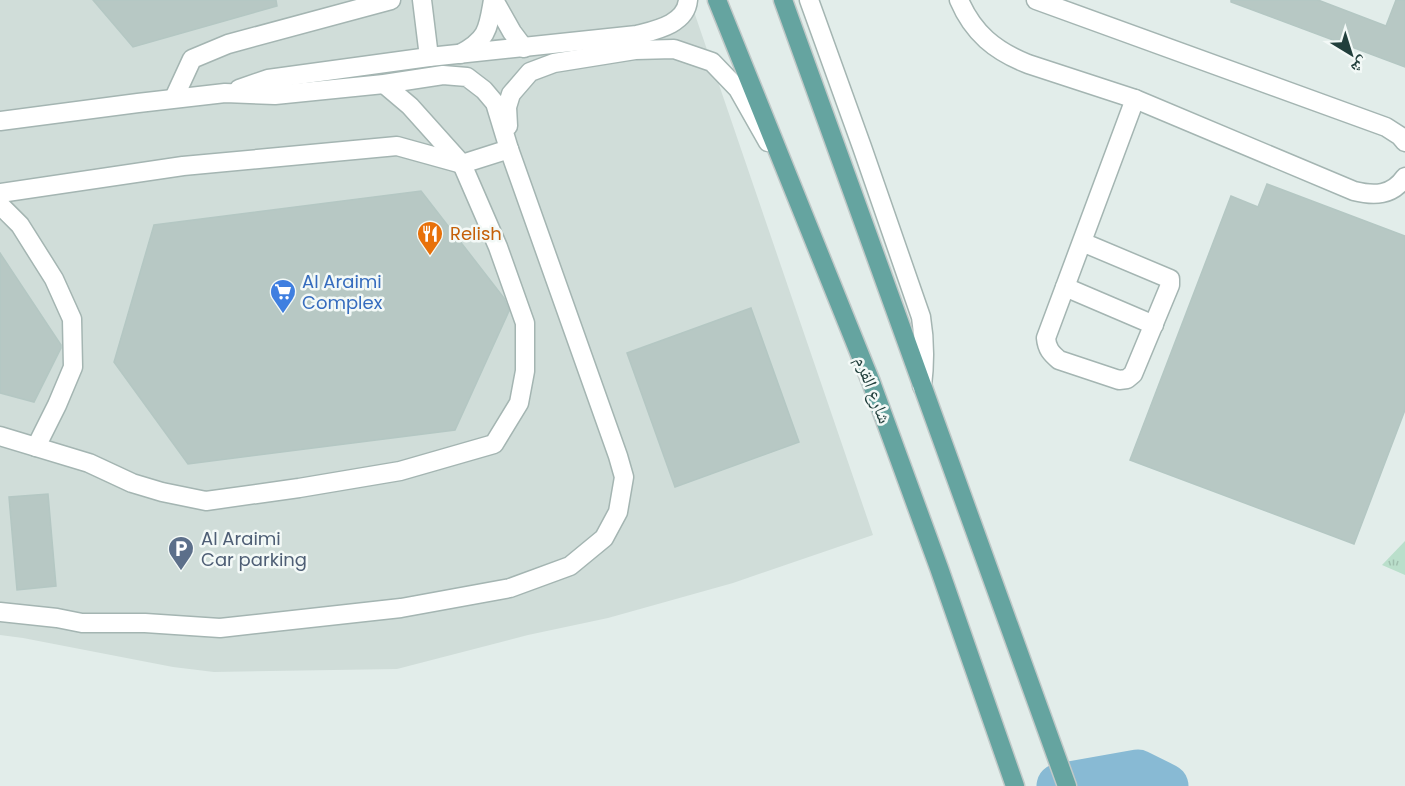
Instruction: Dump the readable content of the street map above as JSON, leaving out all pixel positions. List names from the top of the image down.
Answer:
{
  "streets": {
    "main road": ["شارع القرم"]
  },
  "places": {
    "restaurant": ["Relish"],
    "supermarket": ["Al Araimi Complex"],
    "parking": ["Al Araimi Car parking"]
  },
  "north": "bottom right"
}
